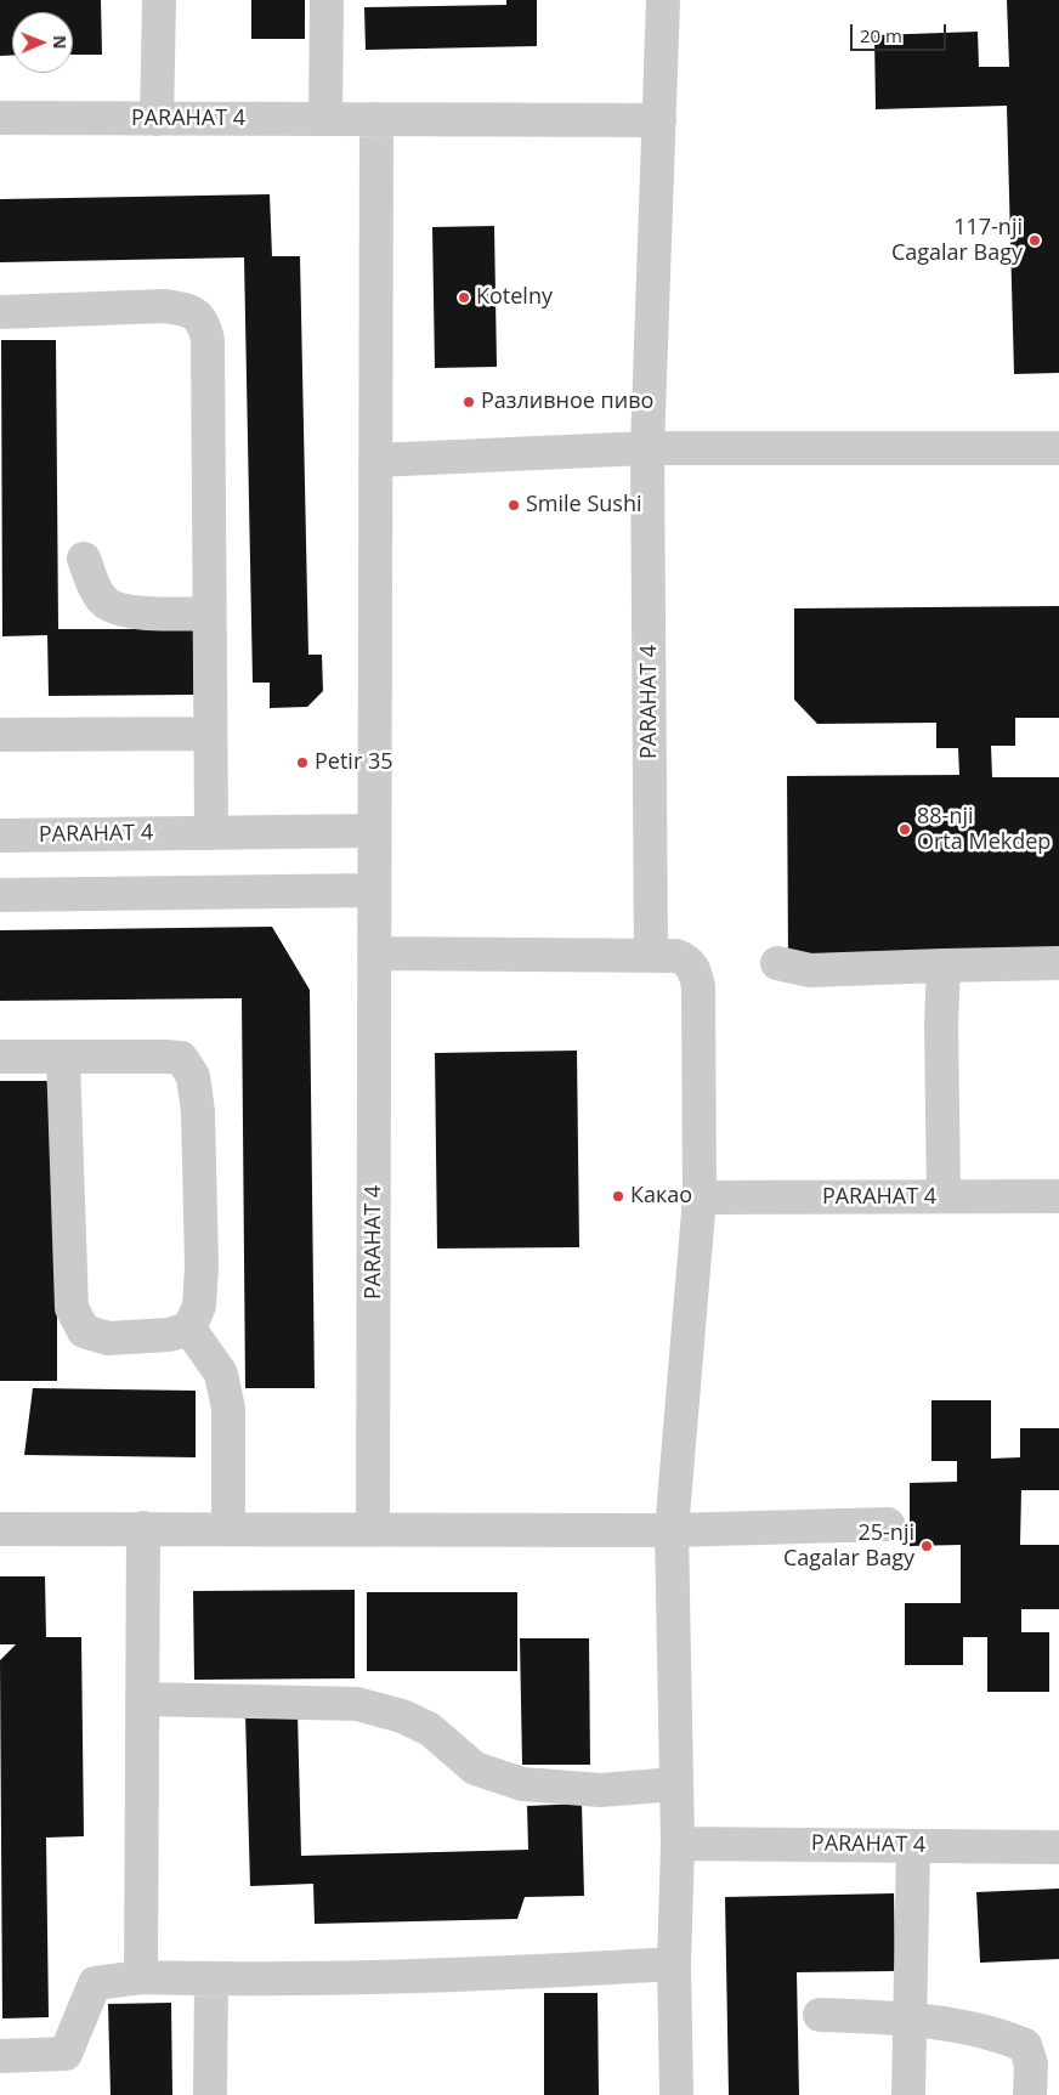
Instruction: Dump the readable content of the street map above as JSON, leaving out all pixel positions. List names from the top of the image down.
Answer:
{
  "streets": {
    "street": ["PARAHAT 4"]
  },
  "places": [
    "117-nji Cagalar Bagy",
    "Kotelny",
    "Разливное пиво",
    "Smile Sushi",
    "Petir 35",
    "88-nji Orta Mekdep",
    "Какао",
    "25-nji Cagalar Bagy"
  ],
  "scale_bar": "20 m",
  "north": "right"
}
